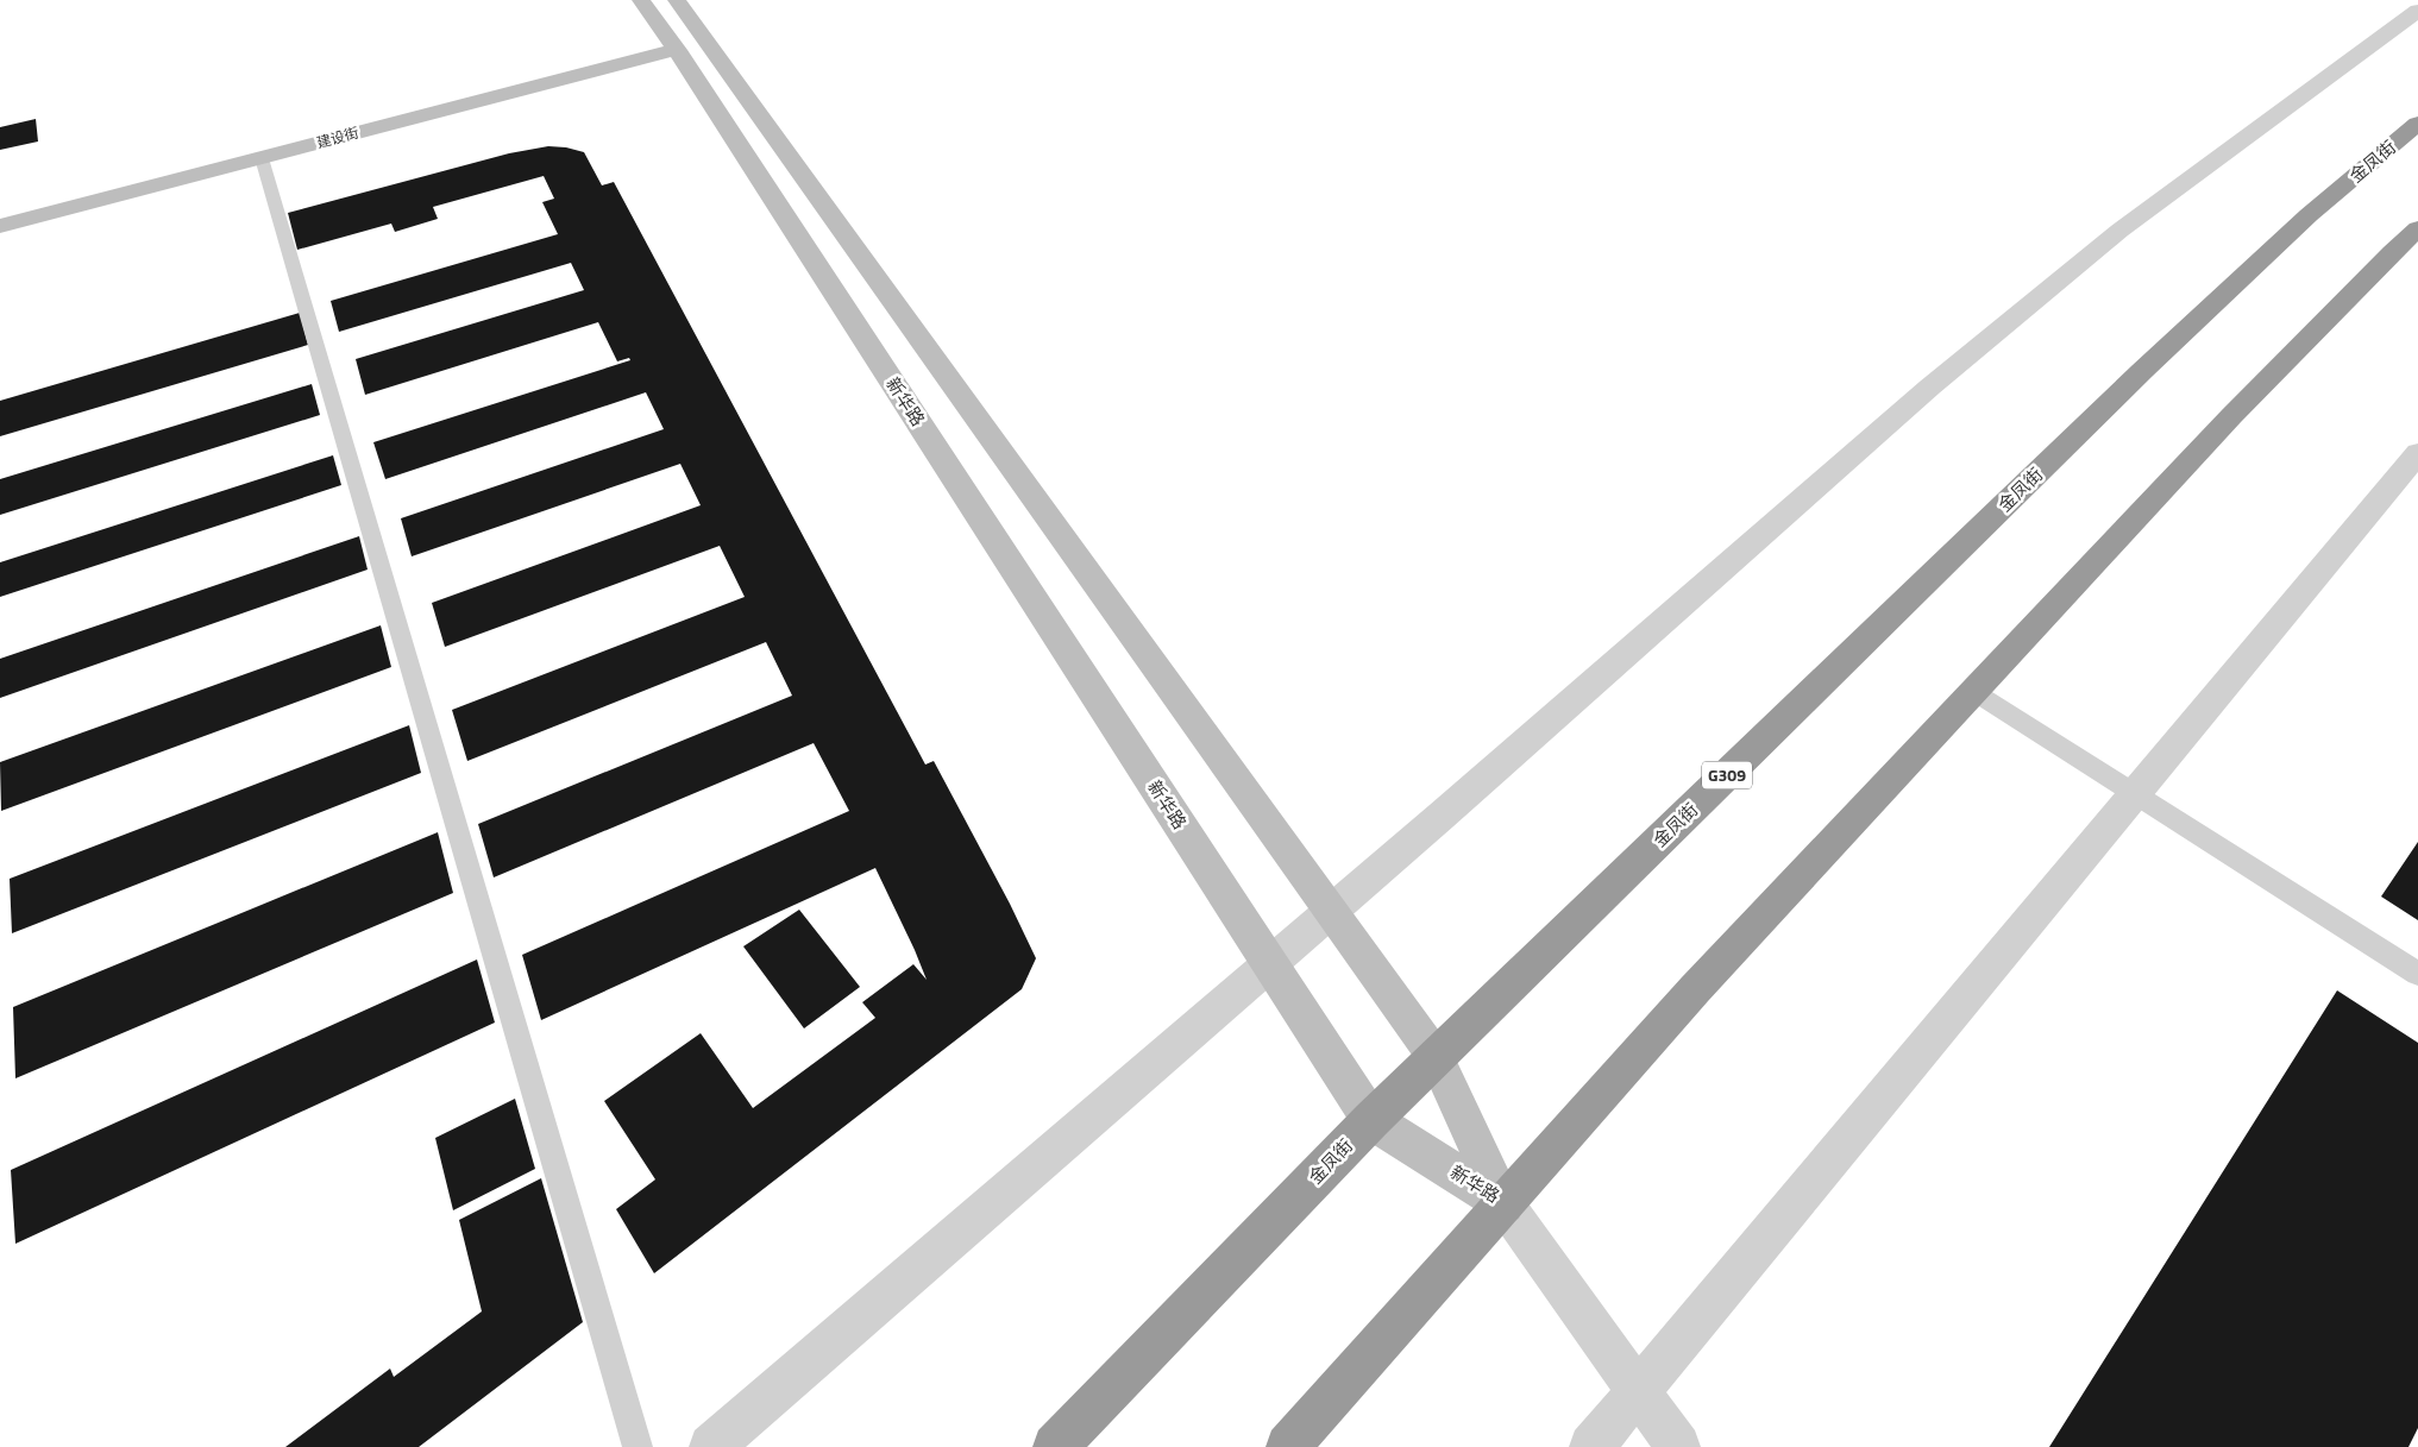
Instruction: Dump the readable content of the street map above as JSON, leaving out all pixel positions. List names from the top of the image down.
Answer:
{
  "streets": {
    "highway": ["金凤街", "G309"],
    "main road": ["建设街", "新华路"]
  },
  "crossings": [
    ["建设街", "新华路"],
    ["金凤街", "新华路"]
  ]
}
